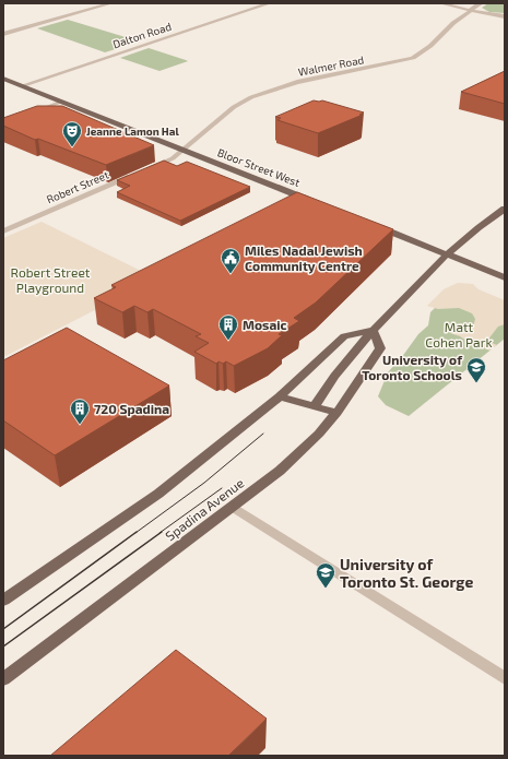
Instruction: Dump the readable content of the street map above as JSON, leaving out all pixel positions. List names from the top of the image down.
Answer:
{
  "streets": {
    "main road": ["Bloor Street West", "Spadina Avenue"],
    "street": ["Dalton Road", "Walmer Road", "Robert Street"]
  },
  "crossings": [
    ["Dalton Road", "Bloor Street West"],
    ["Walmer Road", "Bloor Street West"],
    ["Walmer Road", "Robert Street"],
    ["Bloor Street West", "Robert Street"]
  ],
  "parks": ["Robert Street Playground", "Matt Cohen Park"],
  "places": {
    "theatre": ["Jeanne Lamon Hal"],
    "public building": ["Miles Nadal Jewish Community Centre"],
    "building": ["Mosaic", "720 Spadina"],
    "school or university": ["University of Toronto Schools", "University of Toronto St. George"]
  }
}
